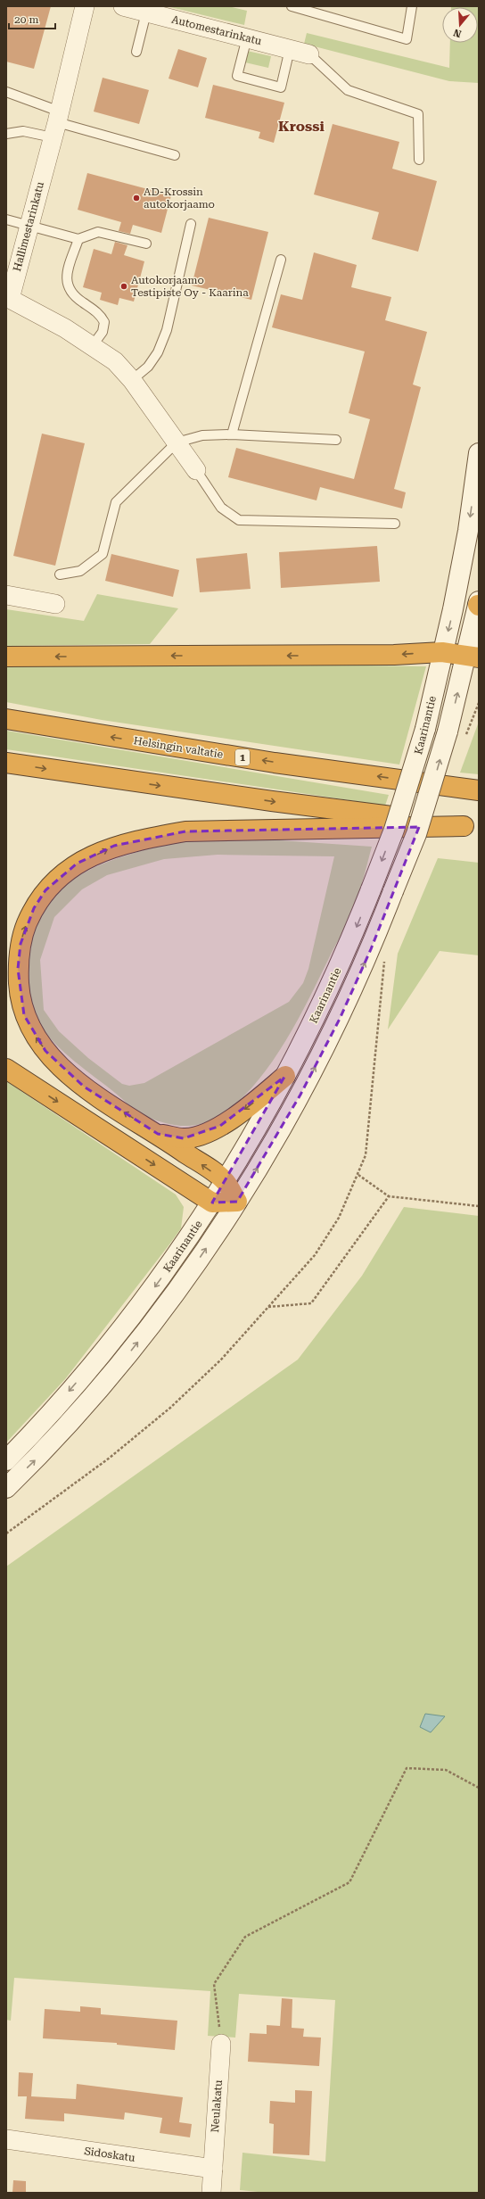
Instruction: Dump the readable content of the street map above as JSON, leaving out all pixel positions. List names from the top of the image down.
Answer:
{
  "streets": {
    "highway": ["Helsingin valtatie", "1"],
    "main road": ["Kaarinantie"],
    "street": [
      "Automestarinkatu",
      "Hallimestarinkatu",
      "Neulakatu",
      "Sidoskatu"
    ]
  },
  "crossings": [
    ["Neulakatu", "Sidoskatu"]
  ],
  "districts": ["Krossi"],
  "places": ["AD-Krossin autokorjaamo", "Autokorjaamo Testipiste Oy - Kaarina"],
  "scale_bar": "20 m",
  "north": "bottom"
}
